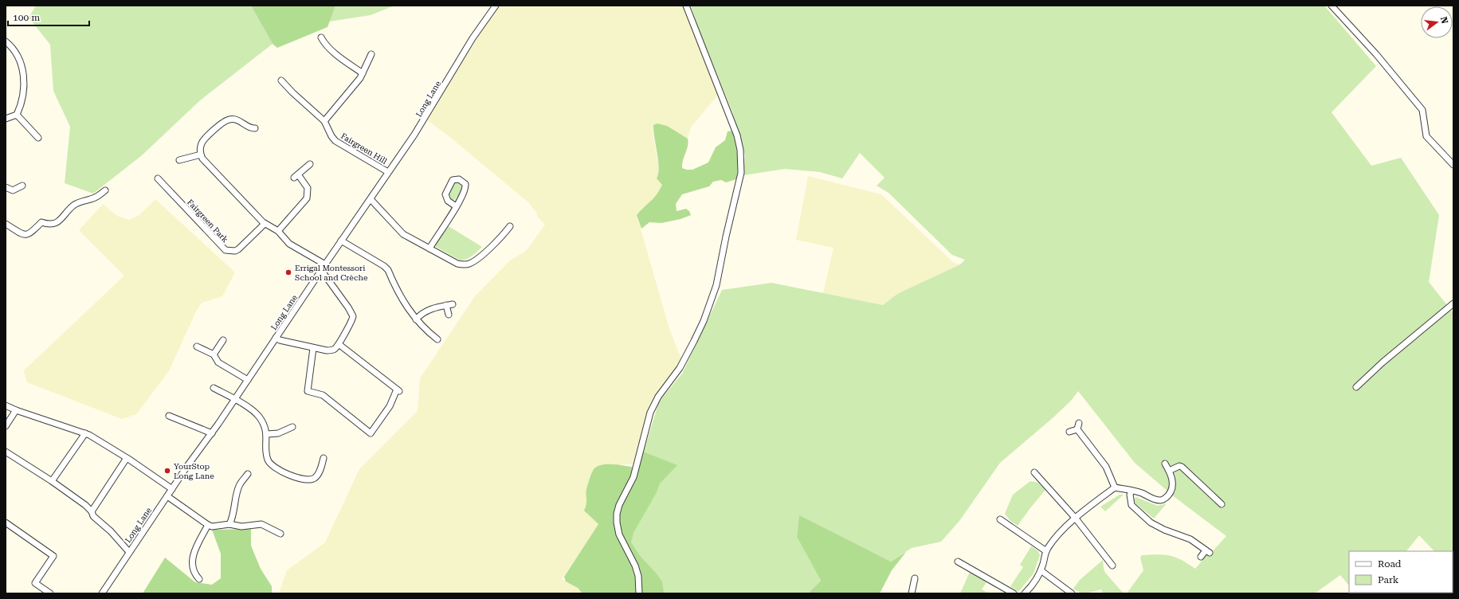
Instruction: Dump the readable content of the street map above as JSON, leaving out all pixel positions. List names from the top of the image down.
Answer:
{
  "streets": {
    "street": ["Long Lane", "Fairgreen Hill", "Fairgreen Park"]
  },
  "crossings": [
    ["Long Lane", "Fairgreen Hill"]
  ],
  "places": ["Errigal Montessori School and Crèche", "YourStop Long Lane"],
  "legend": ["Road", "Park"],
  "scale_bar": "100 m",
  "north": "right"
}
